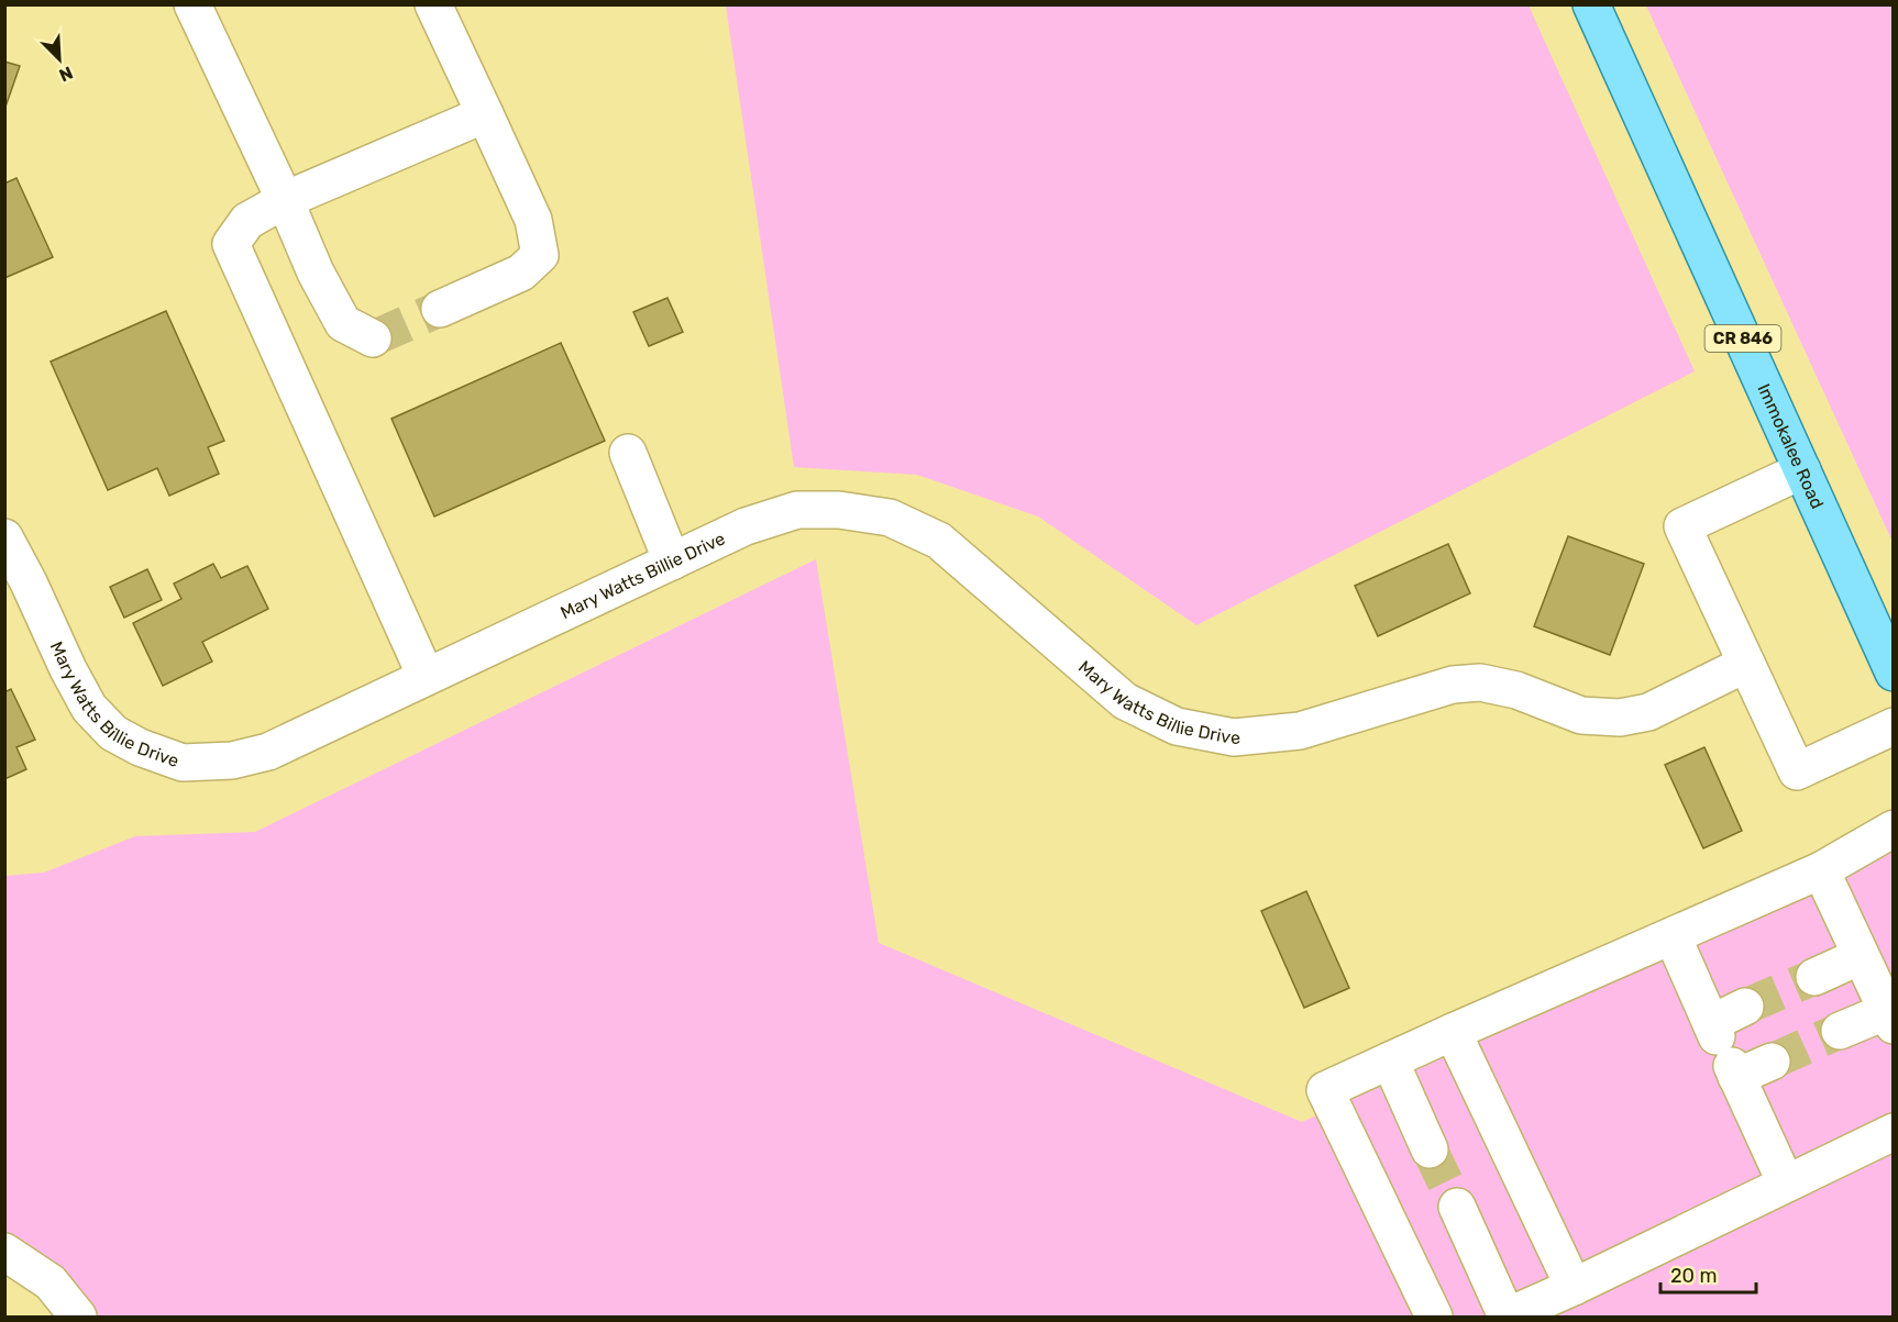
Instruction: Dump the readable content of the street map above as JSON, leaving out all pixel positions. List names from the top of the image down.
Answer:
{
  "streets": {
    "main road": ["CR 846", "Immokalee Road"],
    "street": ["Mary Watts Billie Drive"]
  },
  "scale_bar": "20 m",
  "north": "bottom right"
}
